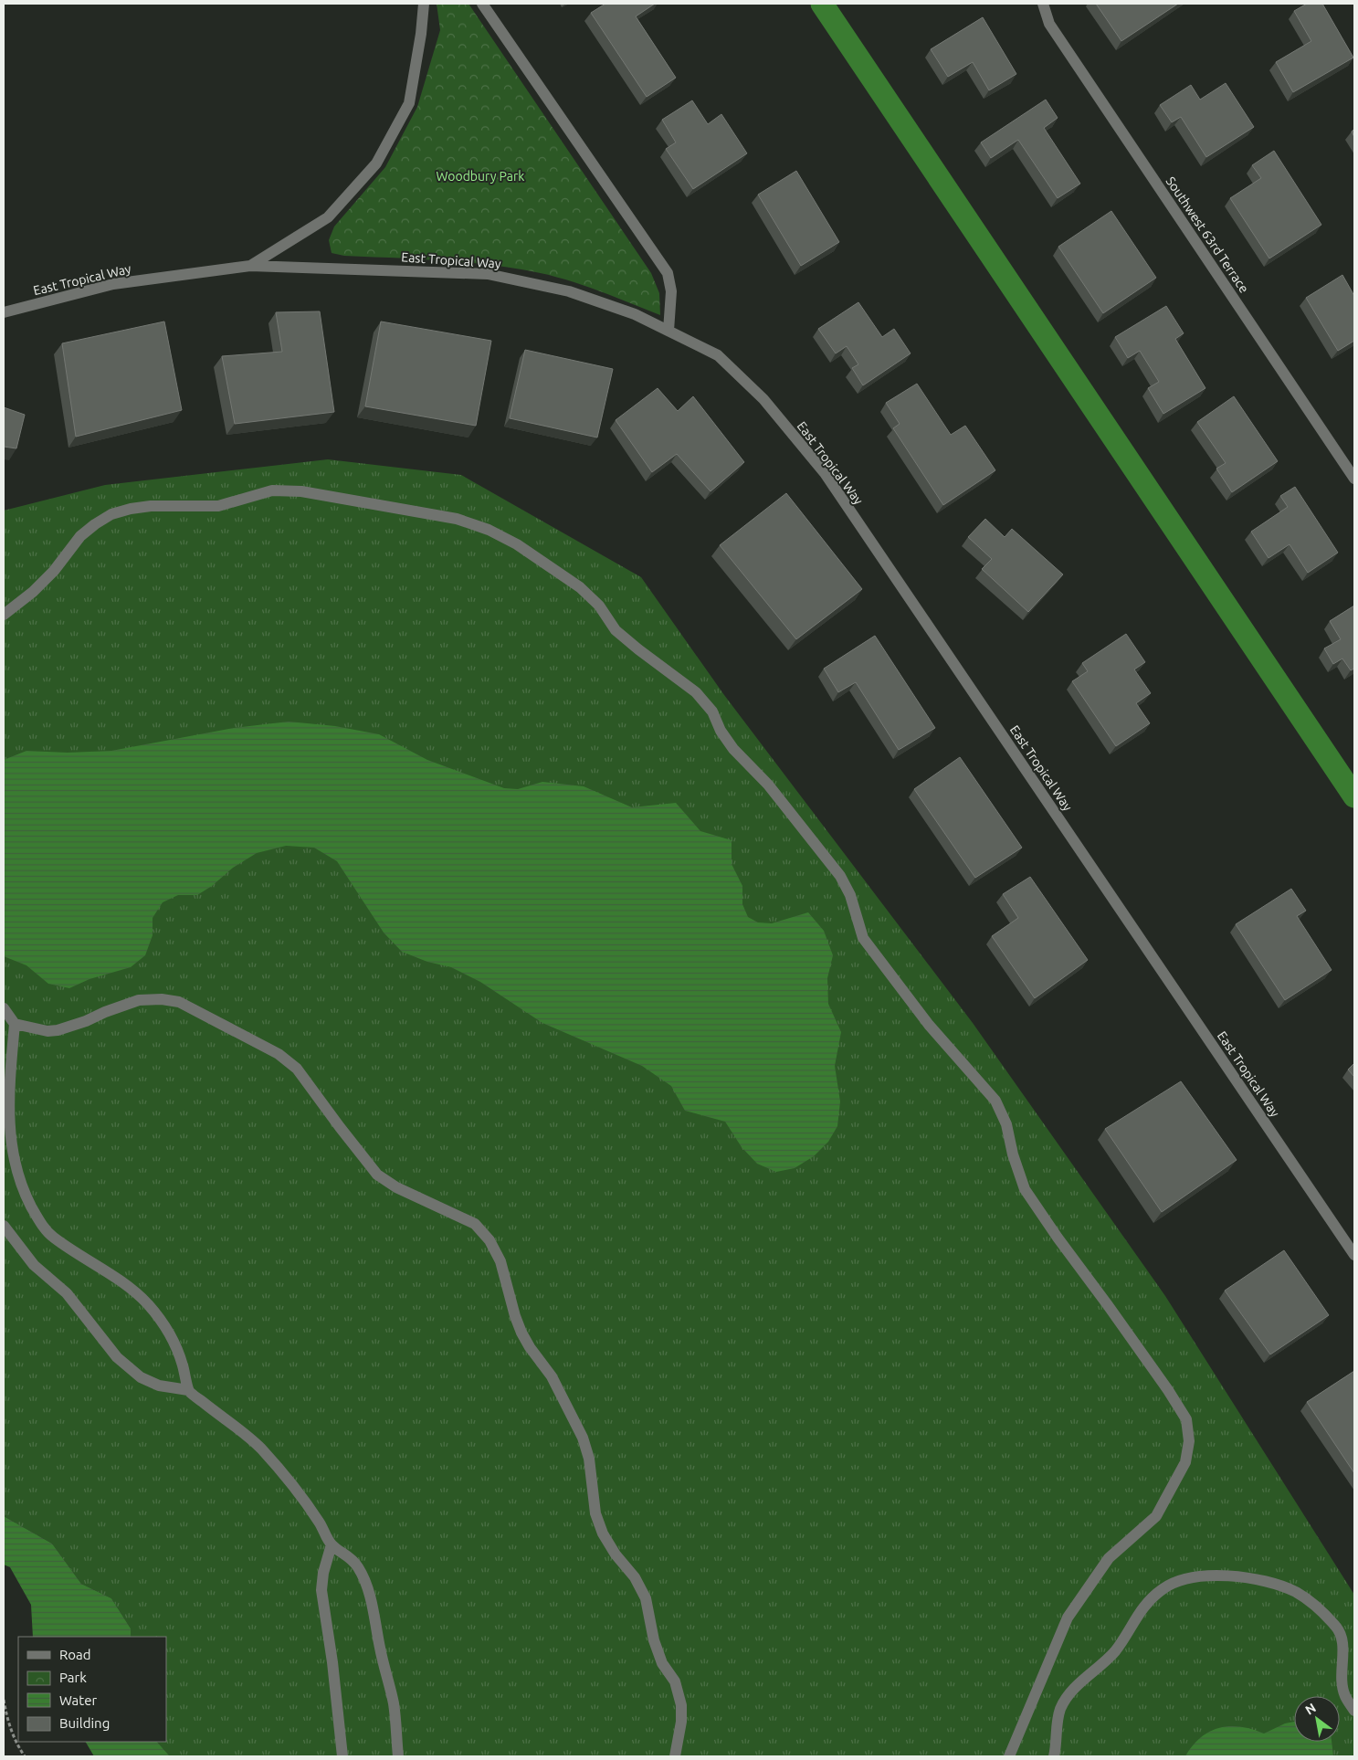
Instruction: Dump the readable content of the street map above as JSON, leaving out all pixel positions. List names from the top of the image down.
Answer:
{
  "streets": {
    "street": ["Southwest 63rd Terrace", "East Tropical Way"]
  },
  "parks": ["Woodbury Park"],
  "legend": [
    "Road",
    "Park",
    "Water",
    "Building"
  ],
  "north": "top left"
}
